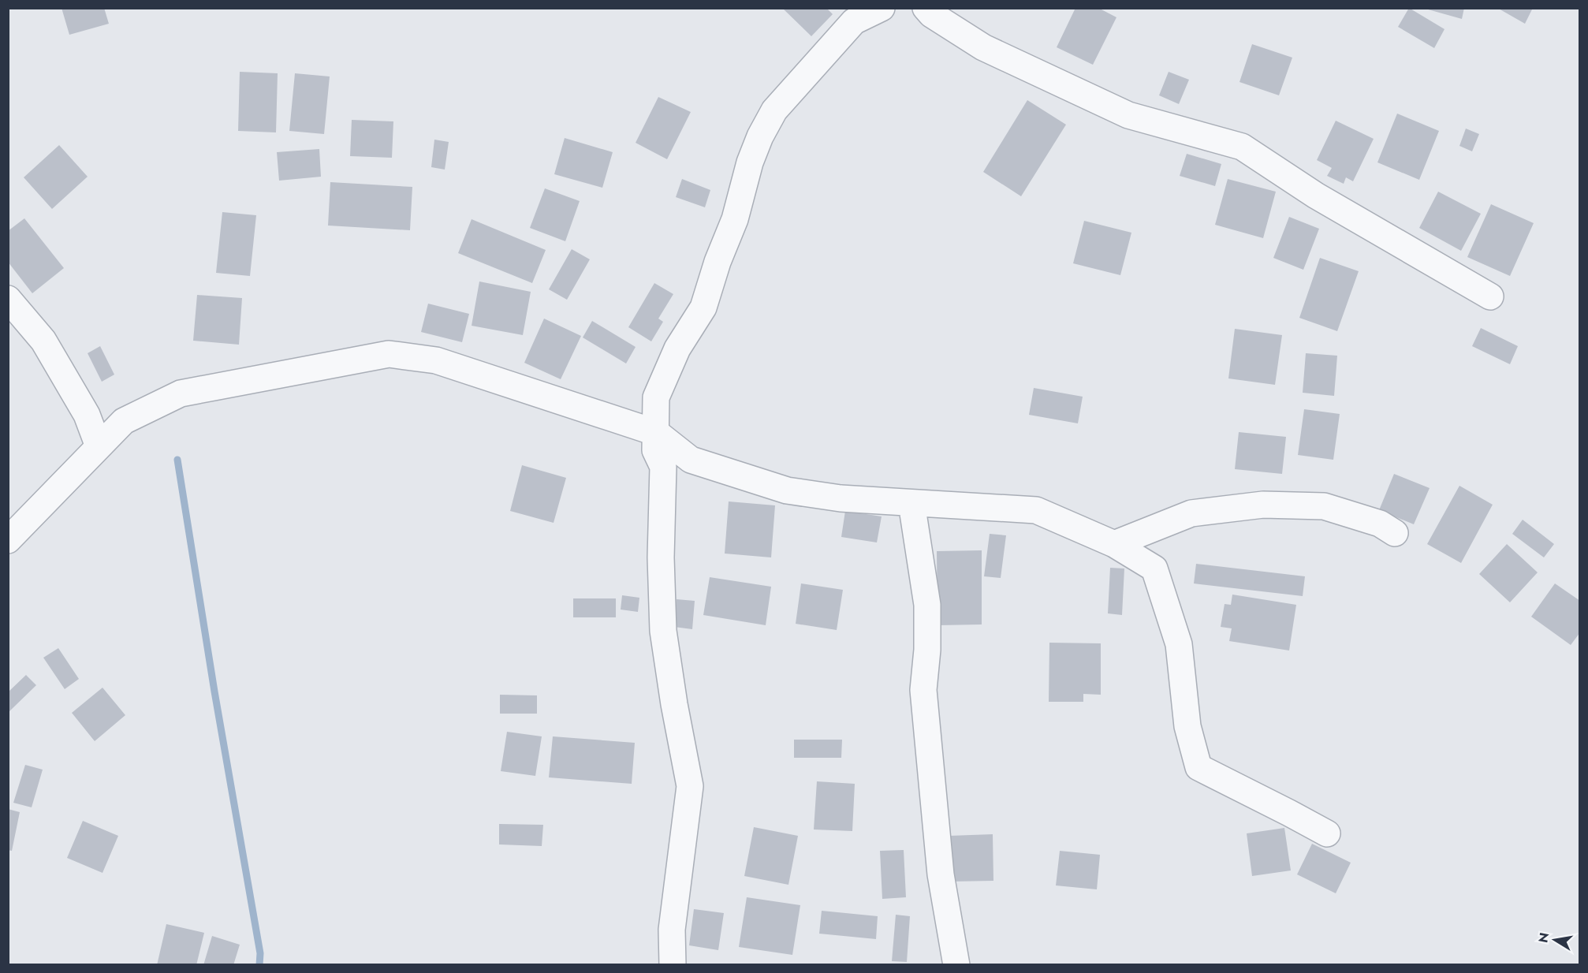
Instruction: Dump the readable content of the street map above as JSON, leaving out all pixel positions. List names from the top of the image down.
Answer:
{
  "north": "left"
}
